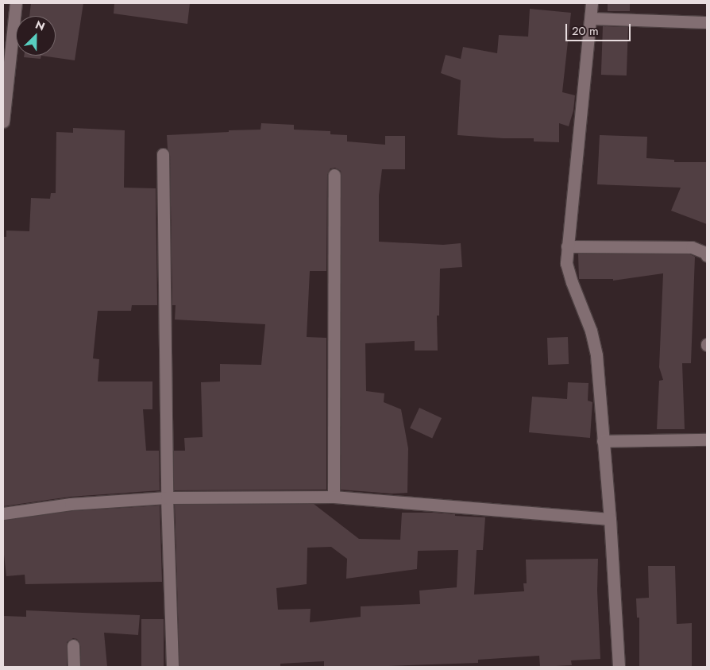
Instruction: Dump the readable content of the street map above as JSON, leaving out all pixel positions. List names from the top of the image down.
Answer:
{
  "scale_bar": "20 m",
  "north": "top right"
}
